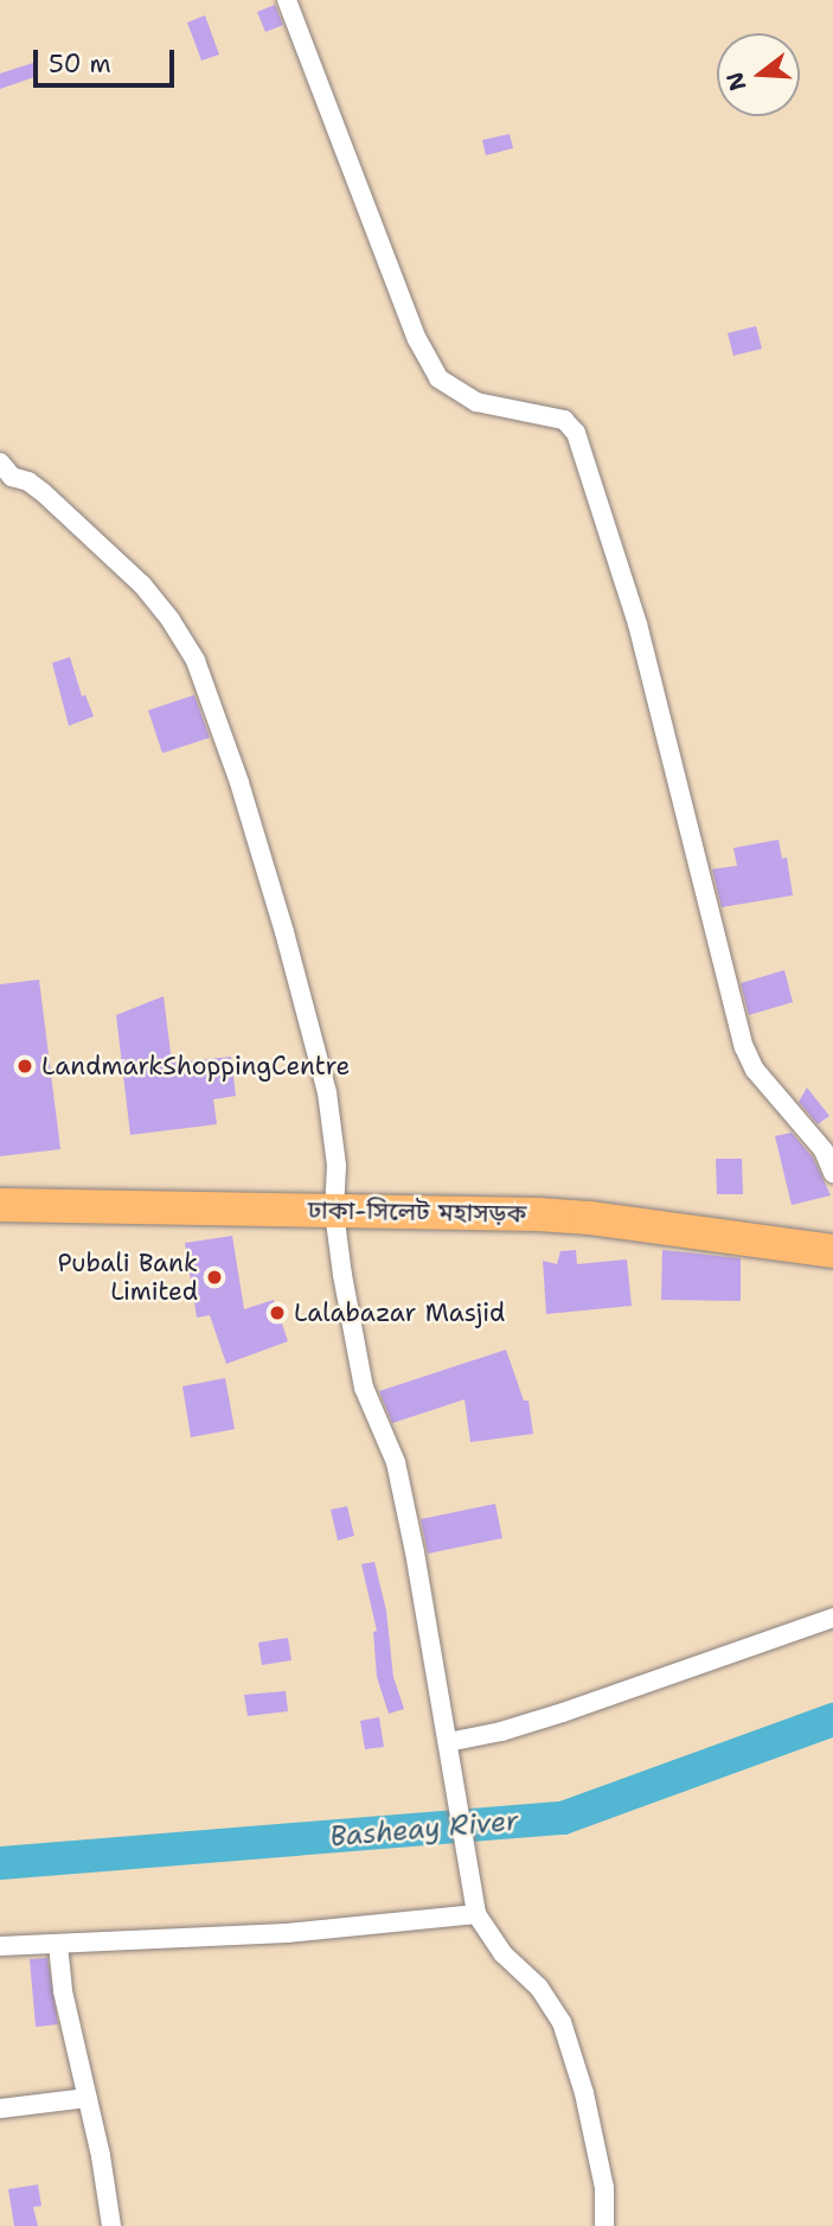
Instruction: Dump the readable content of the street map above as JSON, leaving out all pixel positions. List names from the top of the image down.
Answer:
{
  "streets": {
    "highway": ["ঢাকা-সিলেট মহাসড়ক"]
  },
  "water": ["Basheay River"],
  "places": ["LandmarkShoppingCentre", "Pubali Bank Limited", "Lalabazar Masjid"],
  "scale_bar": "50 m",
  "north": "left"
}
